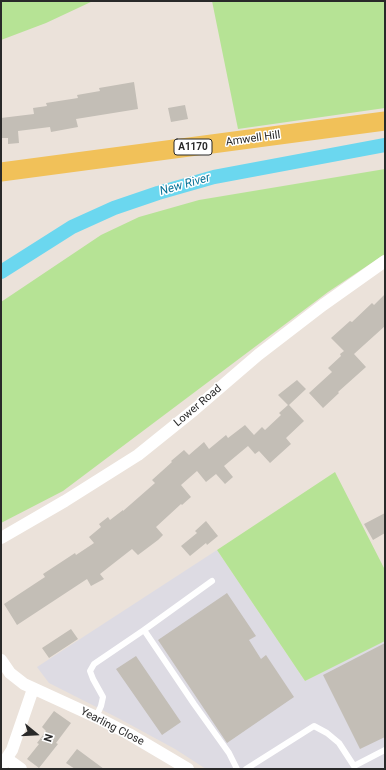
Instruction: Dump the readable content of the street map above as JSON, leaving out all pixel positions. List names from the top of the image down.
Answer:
{
  "streets": {
    "main road": ["Amwell Hill", "A1170"],
    "street": ["Lower Road", "Yearling Close"]
  },
  "water": ["New River"],
  "north": "right"
}
